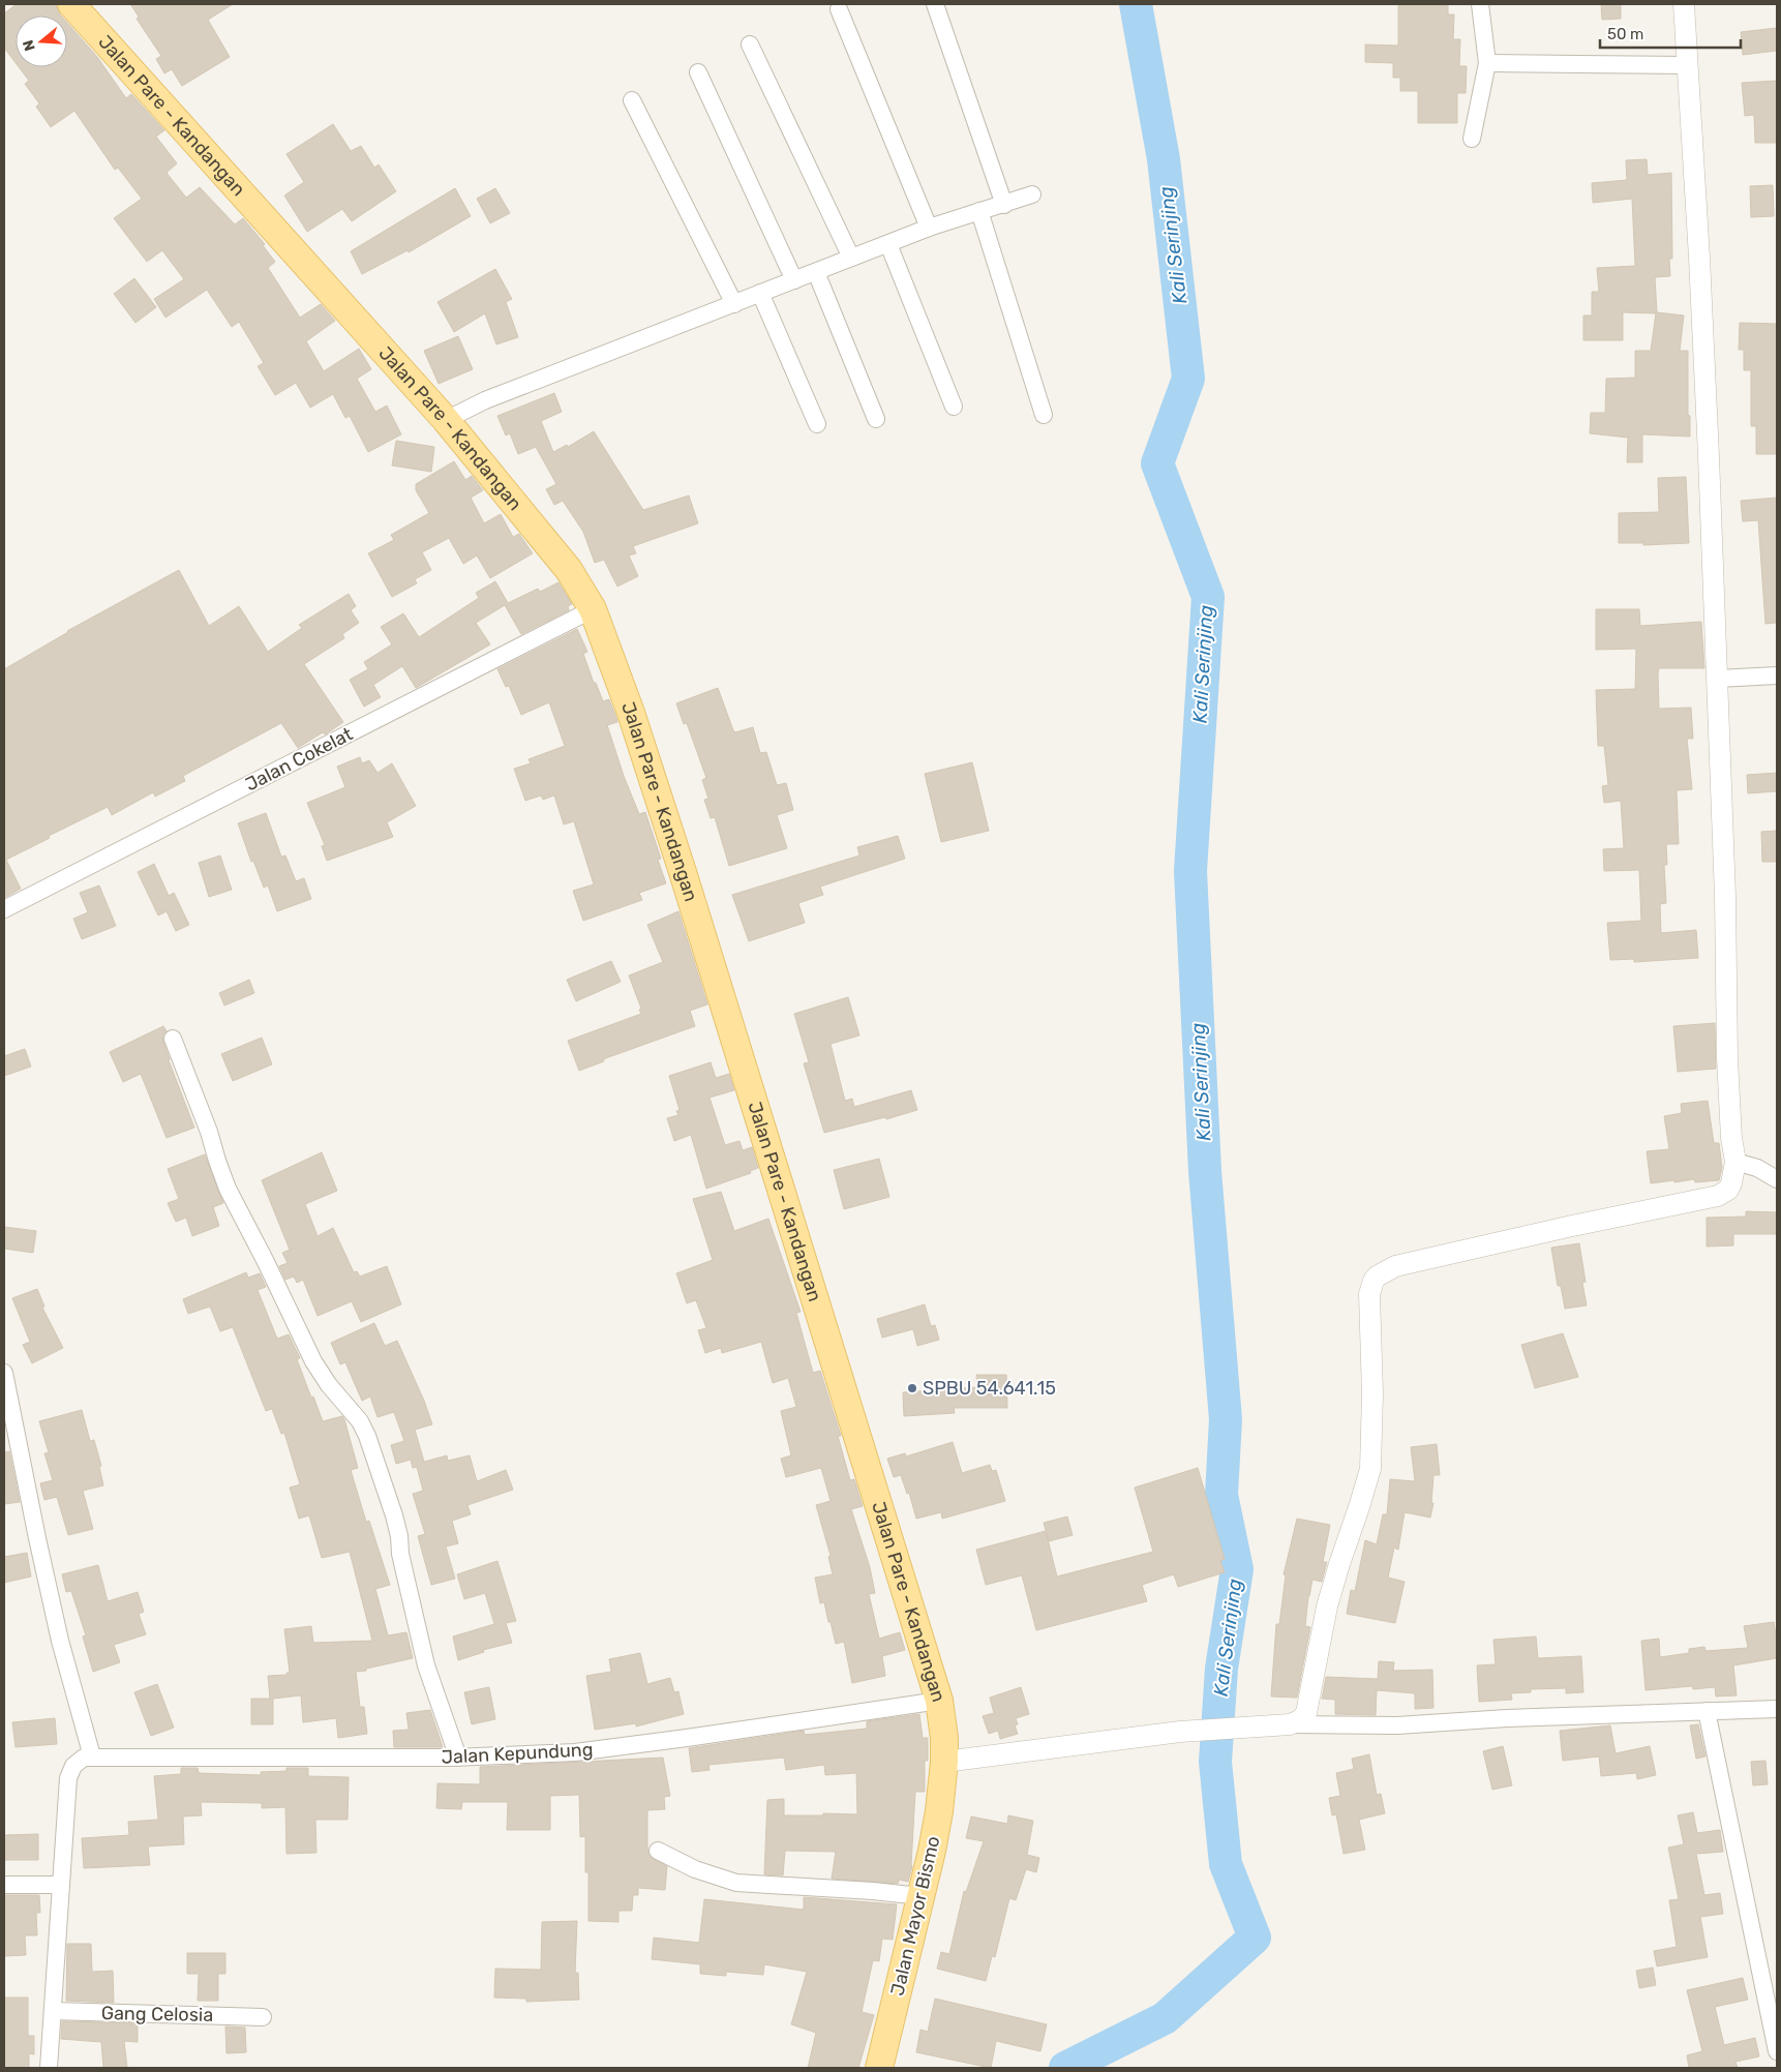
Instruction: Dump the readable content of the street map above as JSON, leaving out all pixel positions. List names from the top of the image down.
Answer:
{
  "streets": {
    "main road": ["Jalan Pare - Kandangan", "Jalan Mayor Bismo"],
    "street": ["Jalan Cokelat", "Jalan Kepundung", "Gang Celosia"]
  },
  "crossings": [
    ["Jalan Pare - Kandangan", "Jalan Cokelat"],
    ["Jalan Pare - Kandangan", "Jalan Kepundung"],
    ["Jalan Pare - Kandangan", "Jalan Mayor Bismo"]
  ],
  "water": ["Kali Serinjing"],
  "places": ["SPBU 54.641.15"],
  "scale_bar": "50 m",
  "north": "left"
}
